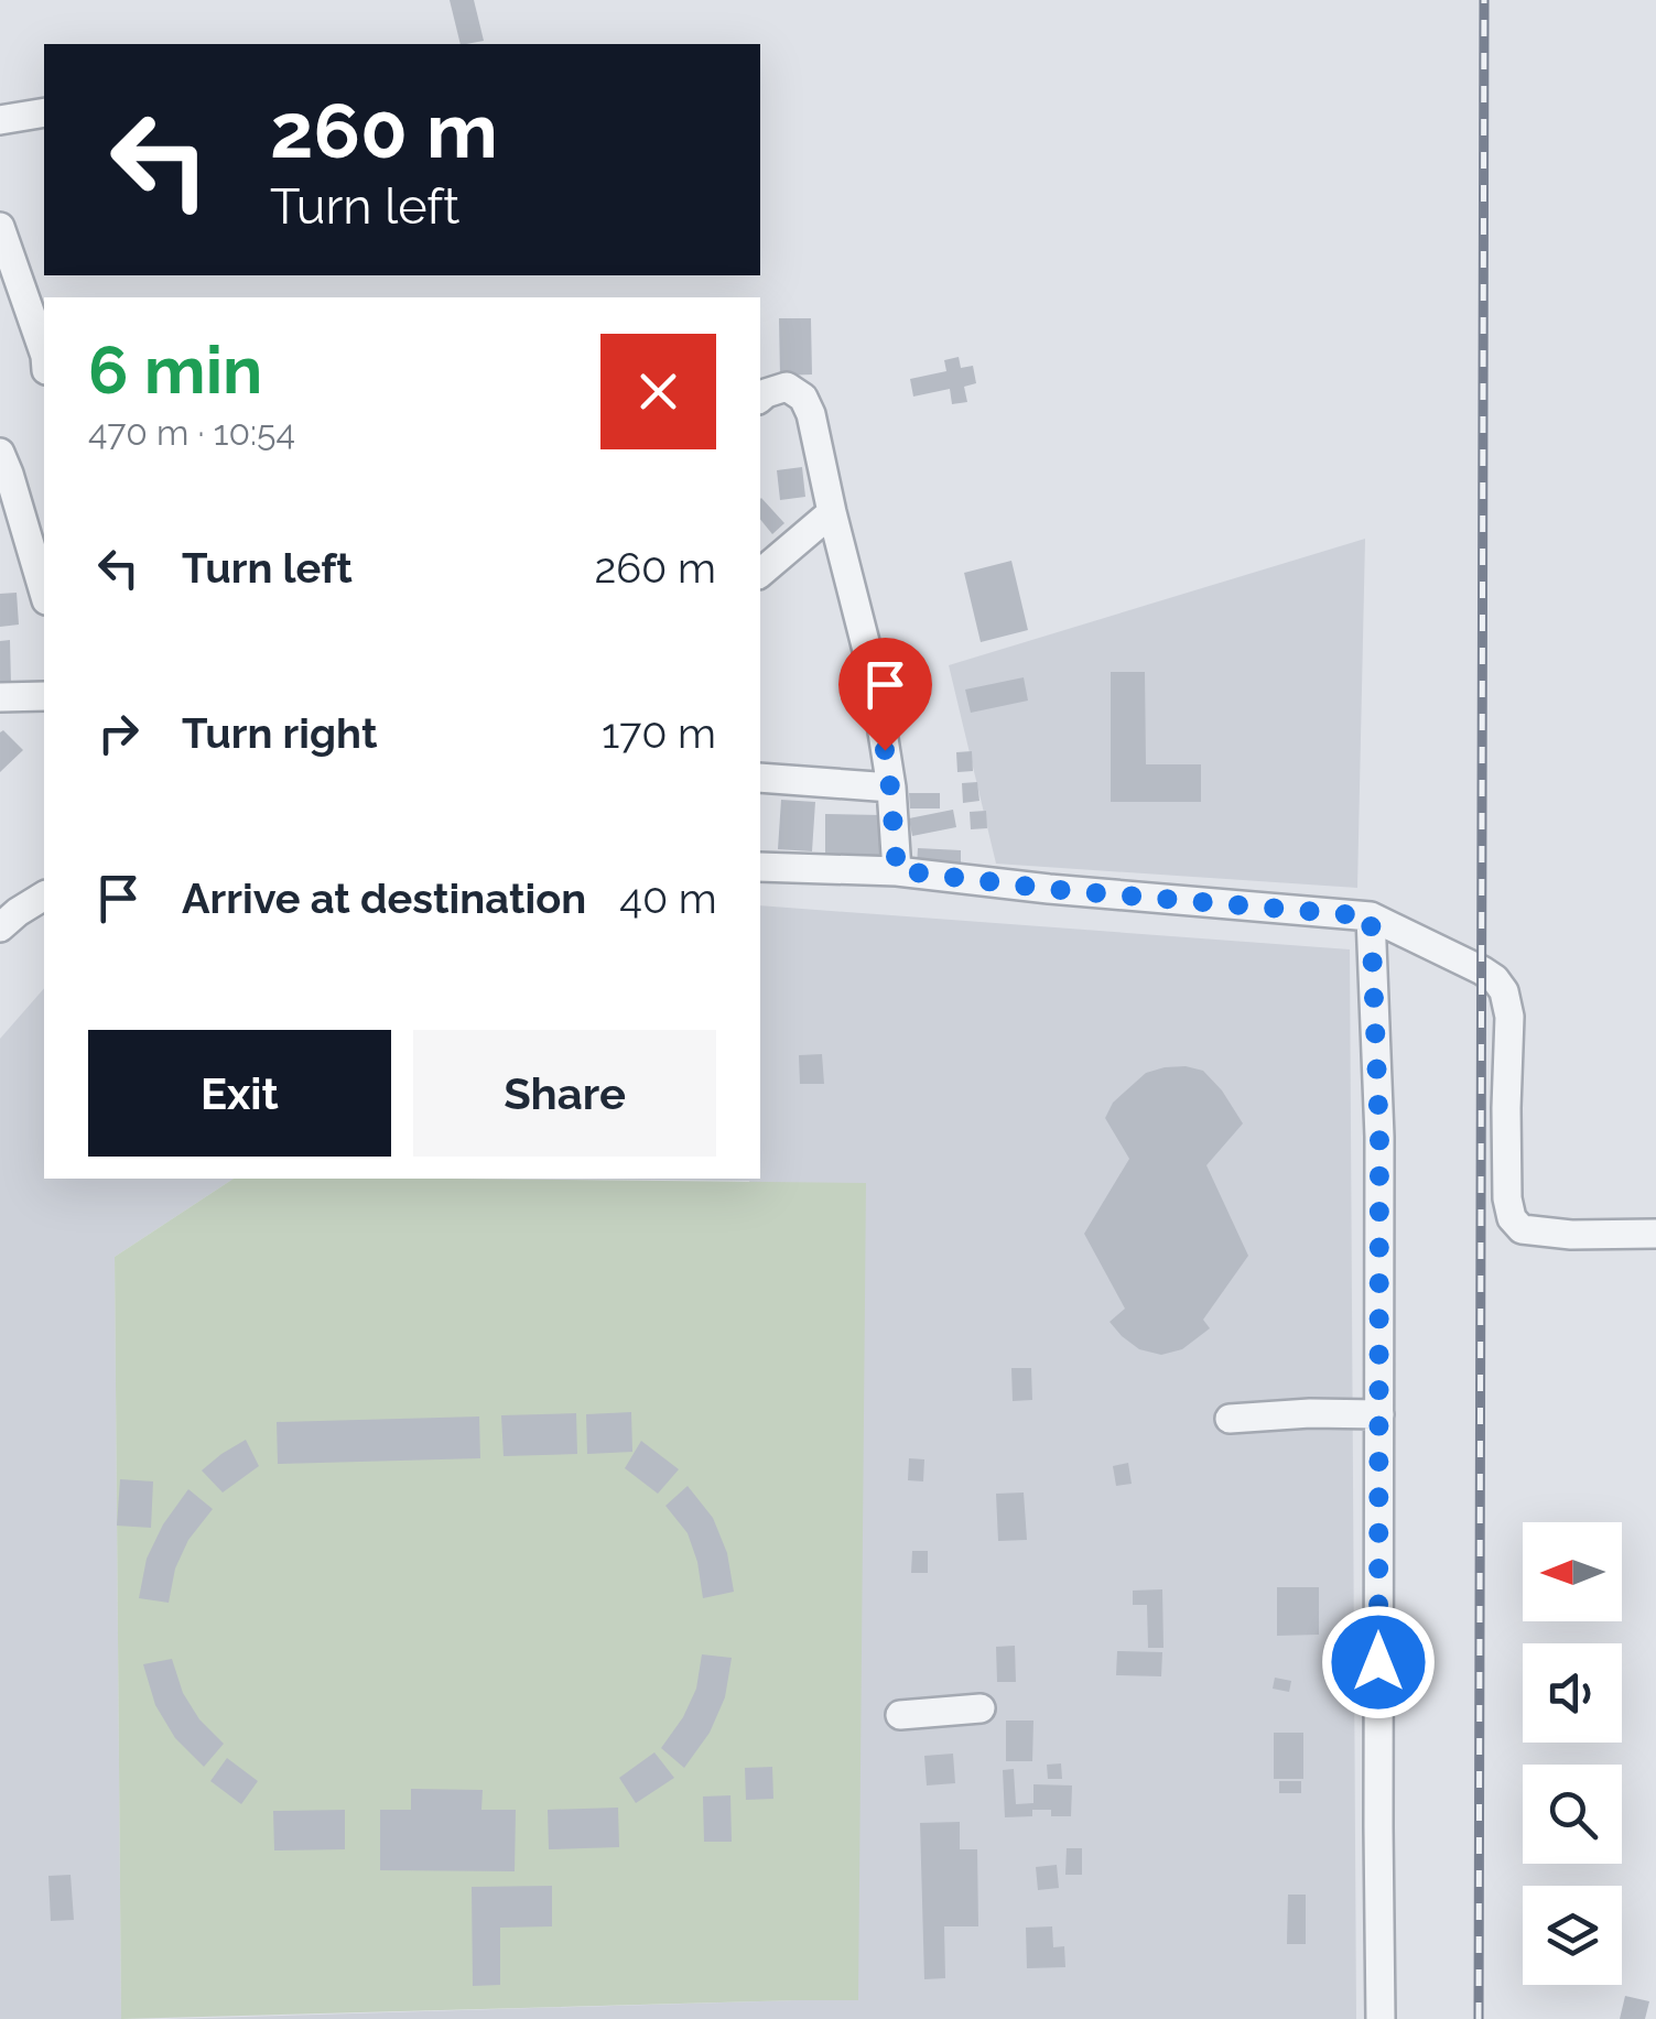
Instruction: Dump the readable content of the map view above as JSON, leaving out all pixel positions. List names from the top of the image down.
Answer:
{
  "north": "left",
  "page": {
    "turn": ["260 m", "Turn left"],
    "heading": ["6 min", "470 m · 10:54"],
    "list": [
      {
        "name": "Turn left",
        "value": "260 m"
      },
      {
        "name": "Turn right",
        "value": "170 m"
      },
      {
        "name": "Arrive at destination",
        "value": "40 m"
      }
    ],
    "buttons": ["Exit", "Share"]
  }
}
